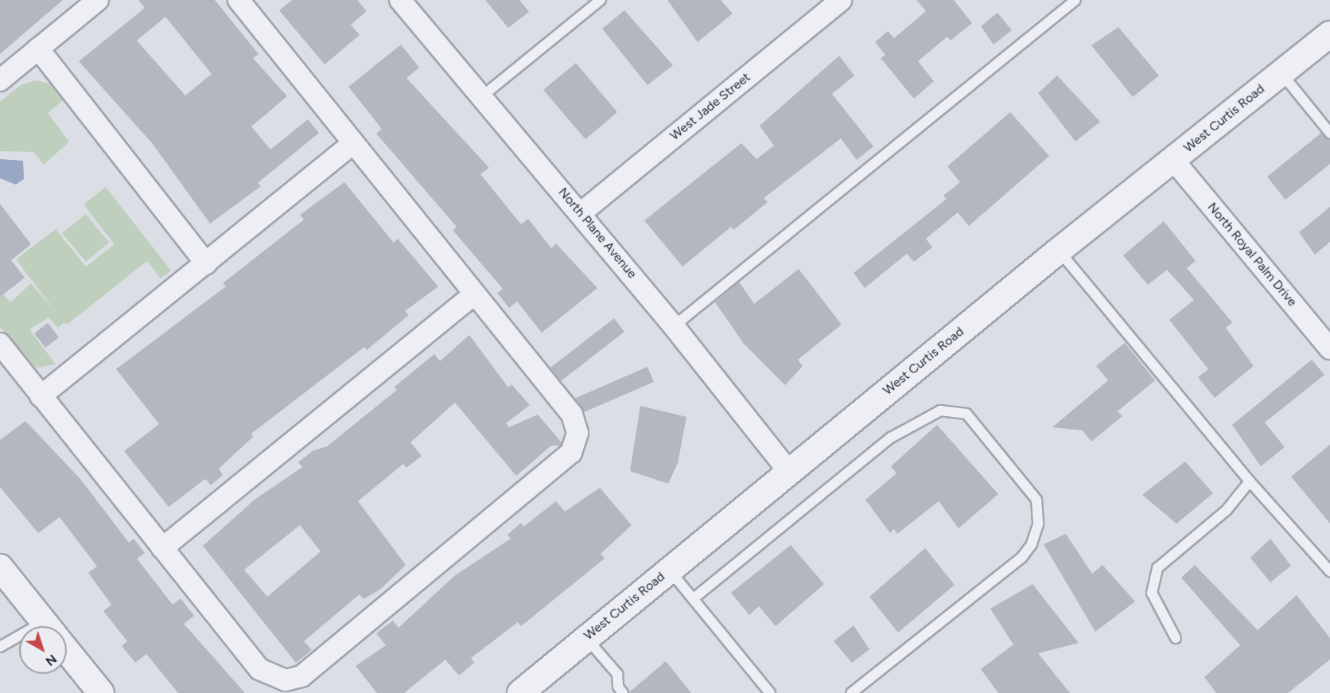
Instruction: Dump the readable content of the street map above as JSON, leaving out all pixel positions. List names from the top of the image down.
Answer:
{
  "streets": {
    "street": [
      "West Jade Street",
      "West Curtis Road",
      "North Plane Avenue",
      "North Royal Palm Drive"
    ]
  },
  "crossings": [
    ["West Jade Street", "North Plane Avenue"],
    ["West Curtis Road", "North Plane Avenue"],
    ["West Curtis Road", "North Royal Palm Drive"]
  ],
  "north": "bottom right"
}
